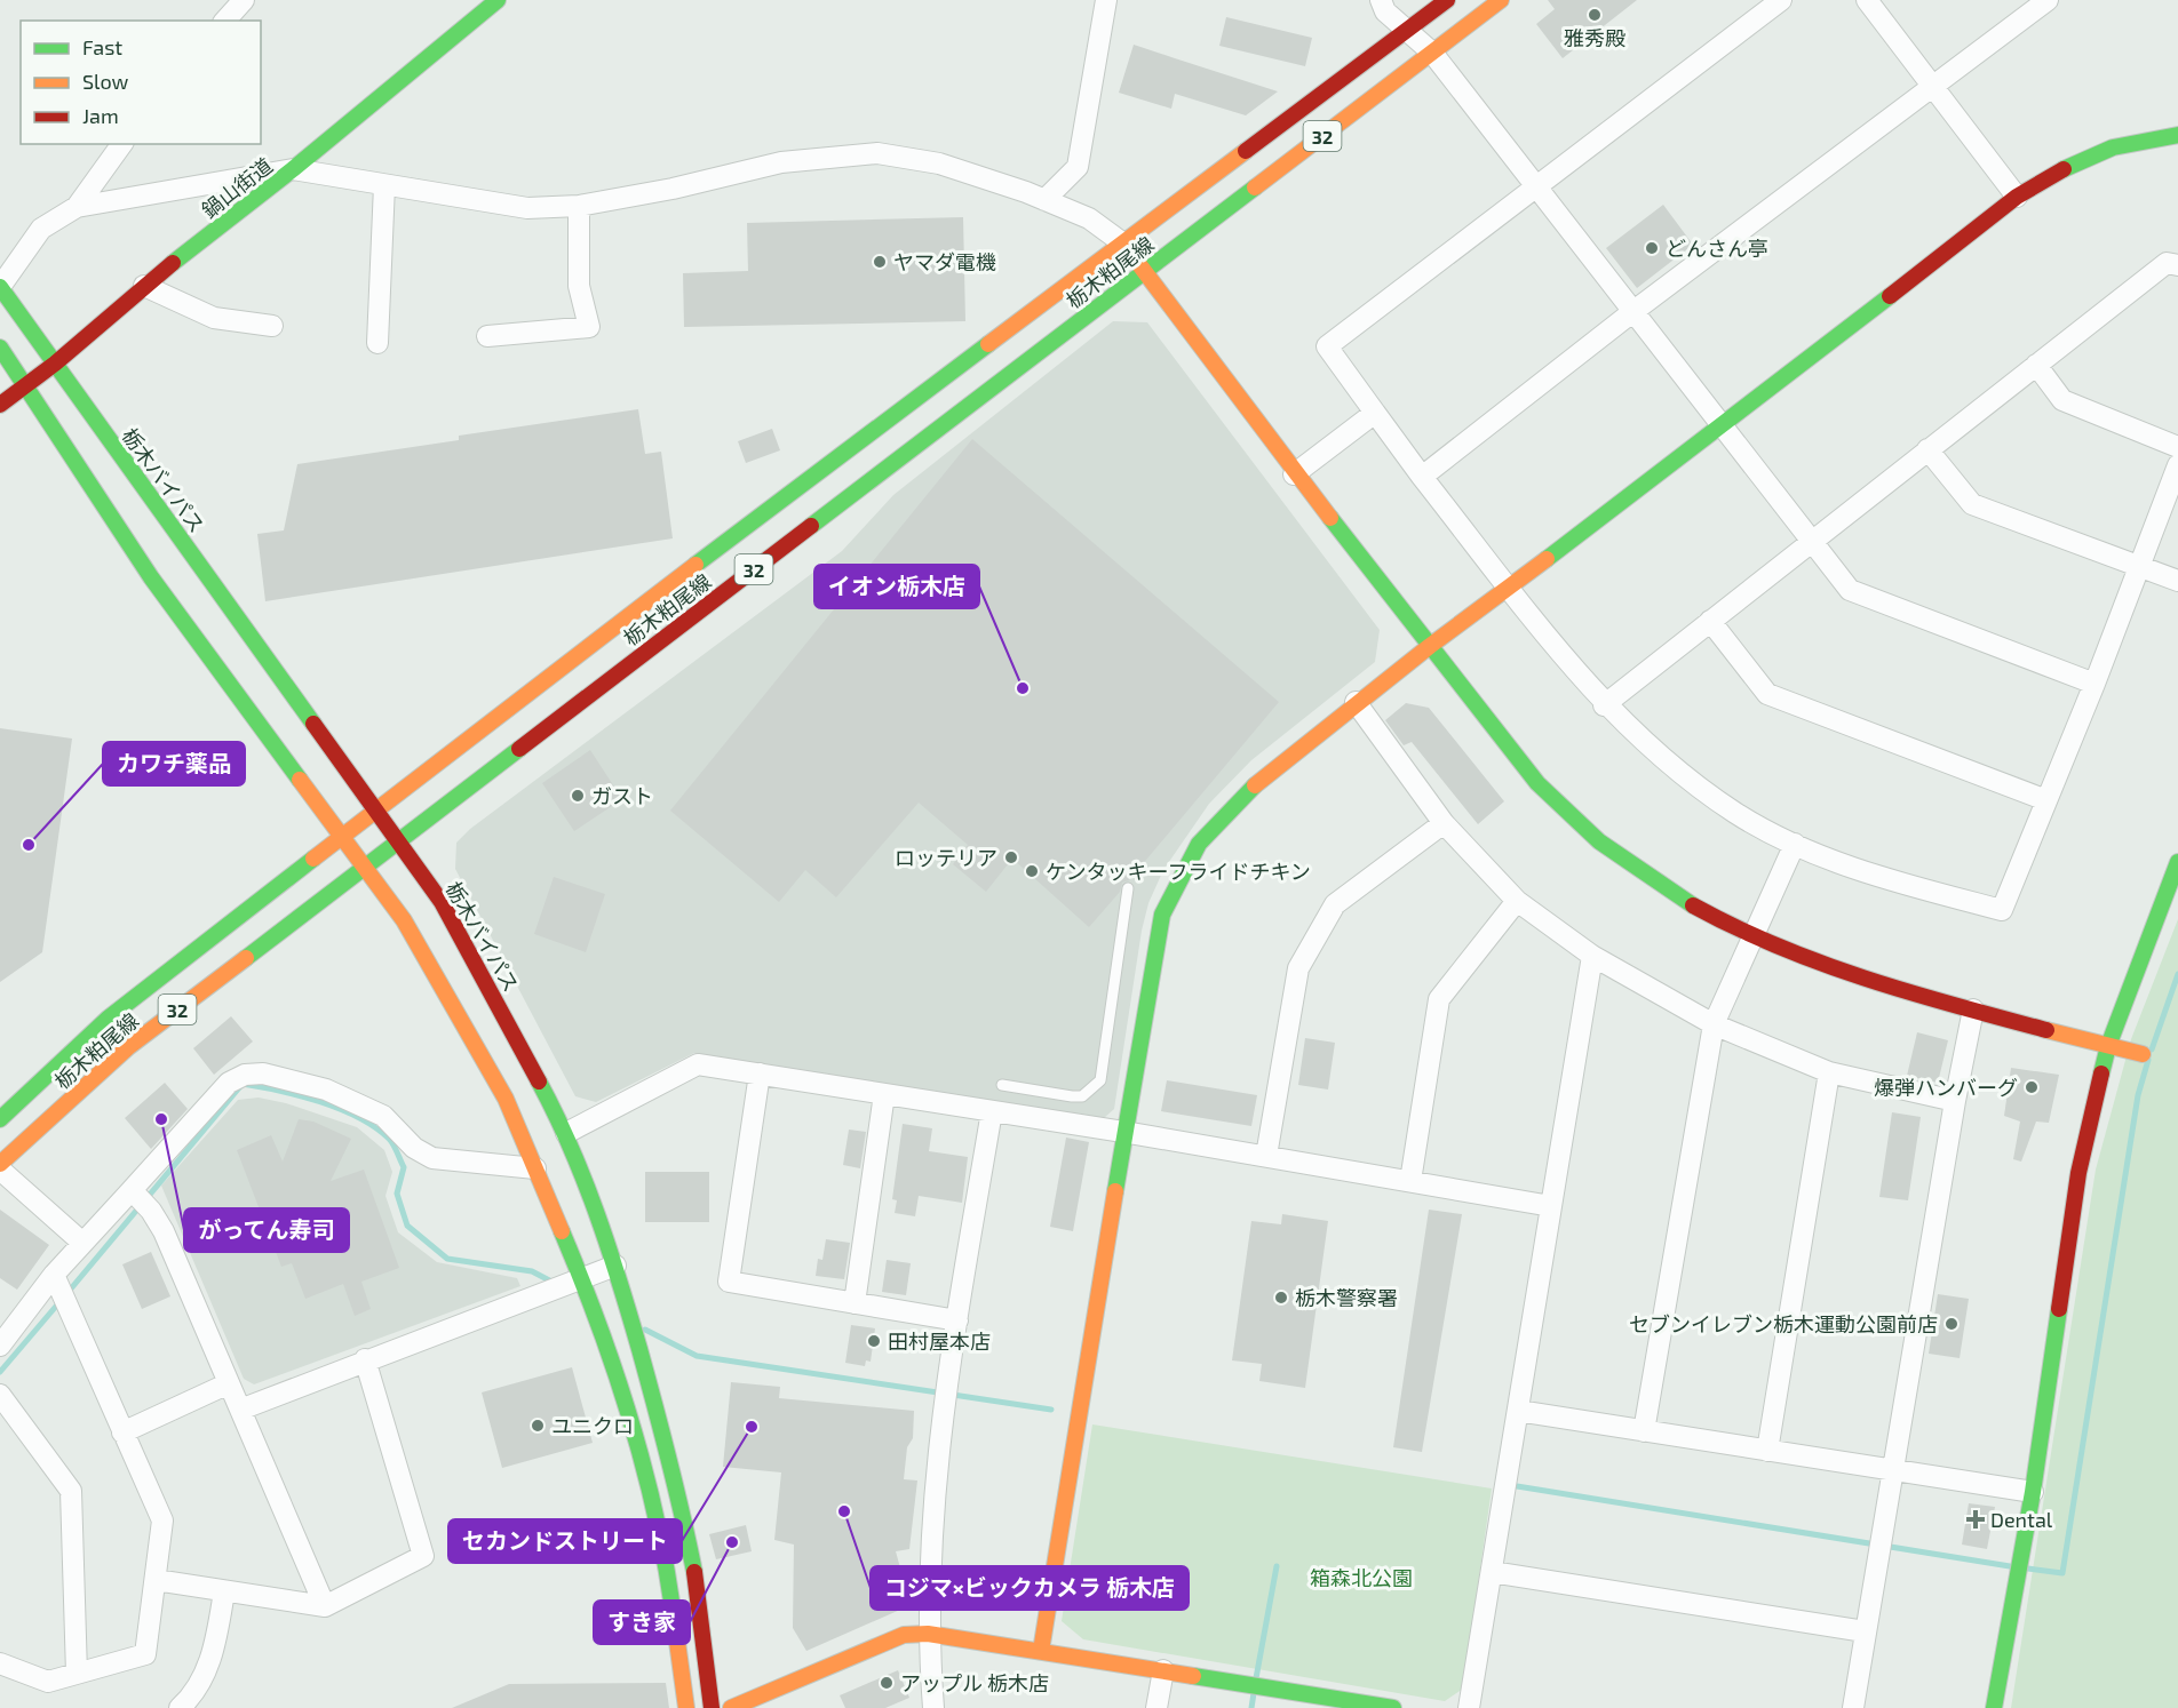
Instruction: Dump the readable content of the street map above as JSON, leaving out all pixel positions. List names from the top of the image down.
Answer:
{
  "streets": {
    "main road": [
      "32",
      "鍋山街道",
      "栃木粕尾線",
      "栃木バイパス"
    ]
  },
  "crossings": [
    ["鍋山街道", "栃木バイパス"],
    ["栃木粕尾線", "栃木バイパス"]
  ],
  "parks": ["箱森北公園"],
  "places": {
    "other": [
      "雅秀殿",
      "どんさん亭",
      "ヤマダ電機",
      "イオン栃木店",
      "ガスト",
      "カワチ薬品",
      "ロッテリア",
      "ケンタッキーフライドチキン",
      "爆弾ハンバーグ",
      "がってん寿司",
      "栃木警察署",
      "セブンイレブン栃木運動公園前店",
      "田村屋本店",
      "ユニクロ",
      "セカンドストリート",
      "コジマ×ビックカメラ 栃木店",
      "すき家",
      "アップル 栃木店"
    ],
    "health": ["Dental"]
  },
  "legend": ["Fast", "Slow", "Jam"]
}
